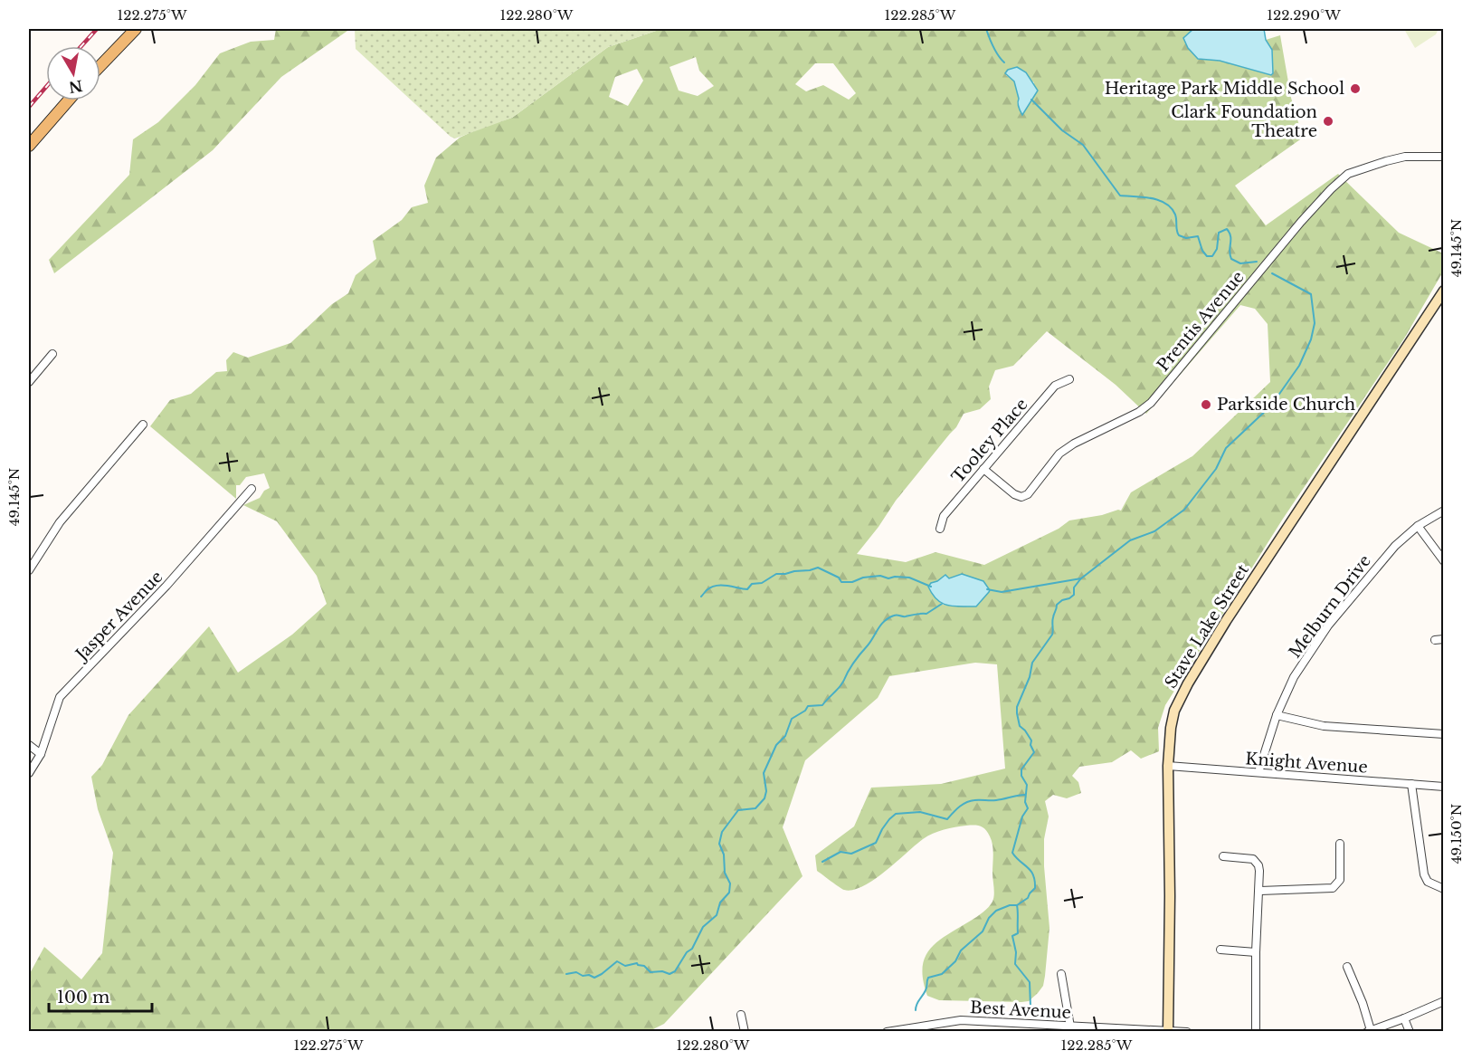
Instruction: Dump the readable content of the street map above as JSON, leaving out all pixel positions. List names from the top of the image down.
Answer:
{
  "streets": {
    "main road": ["Stave Lake Street"],
    "street": [
      "Prentis Avenue",
      "Tooley Place",
      "Melburn Drive",
      "Jasper Avenue",
      "Knight Avenue",
      "Best Avenue"
    ]
  },
  "crossings": [
    ["Prentis Avenue", "Tooley Place"],
    ["Melburn Drive", "Knight Avenue"],
    ["Stave Lake Street", "Knight Avenue"],
    ["Stave Lake Street", "Best Avenue"]
  ],
  "places": ["Heritage Park Middle School", "Clark Foundation Theatre", "Parkside Church"],
  "scale_bar": "100 m",
  "north": "bottom",
  "coordinates": [
    "122.275°W",
    "122.280°W",
    "122.285°W",
    "122.290°W",
    "49.145°N",
    "49.150°N"
  ]
}
